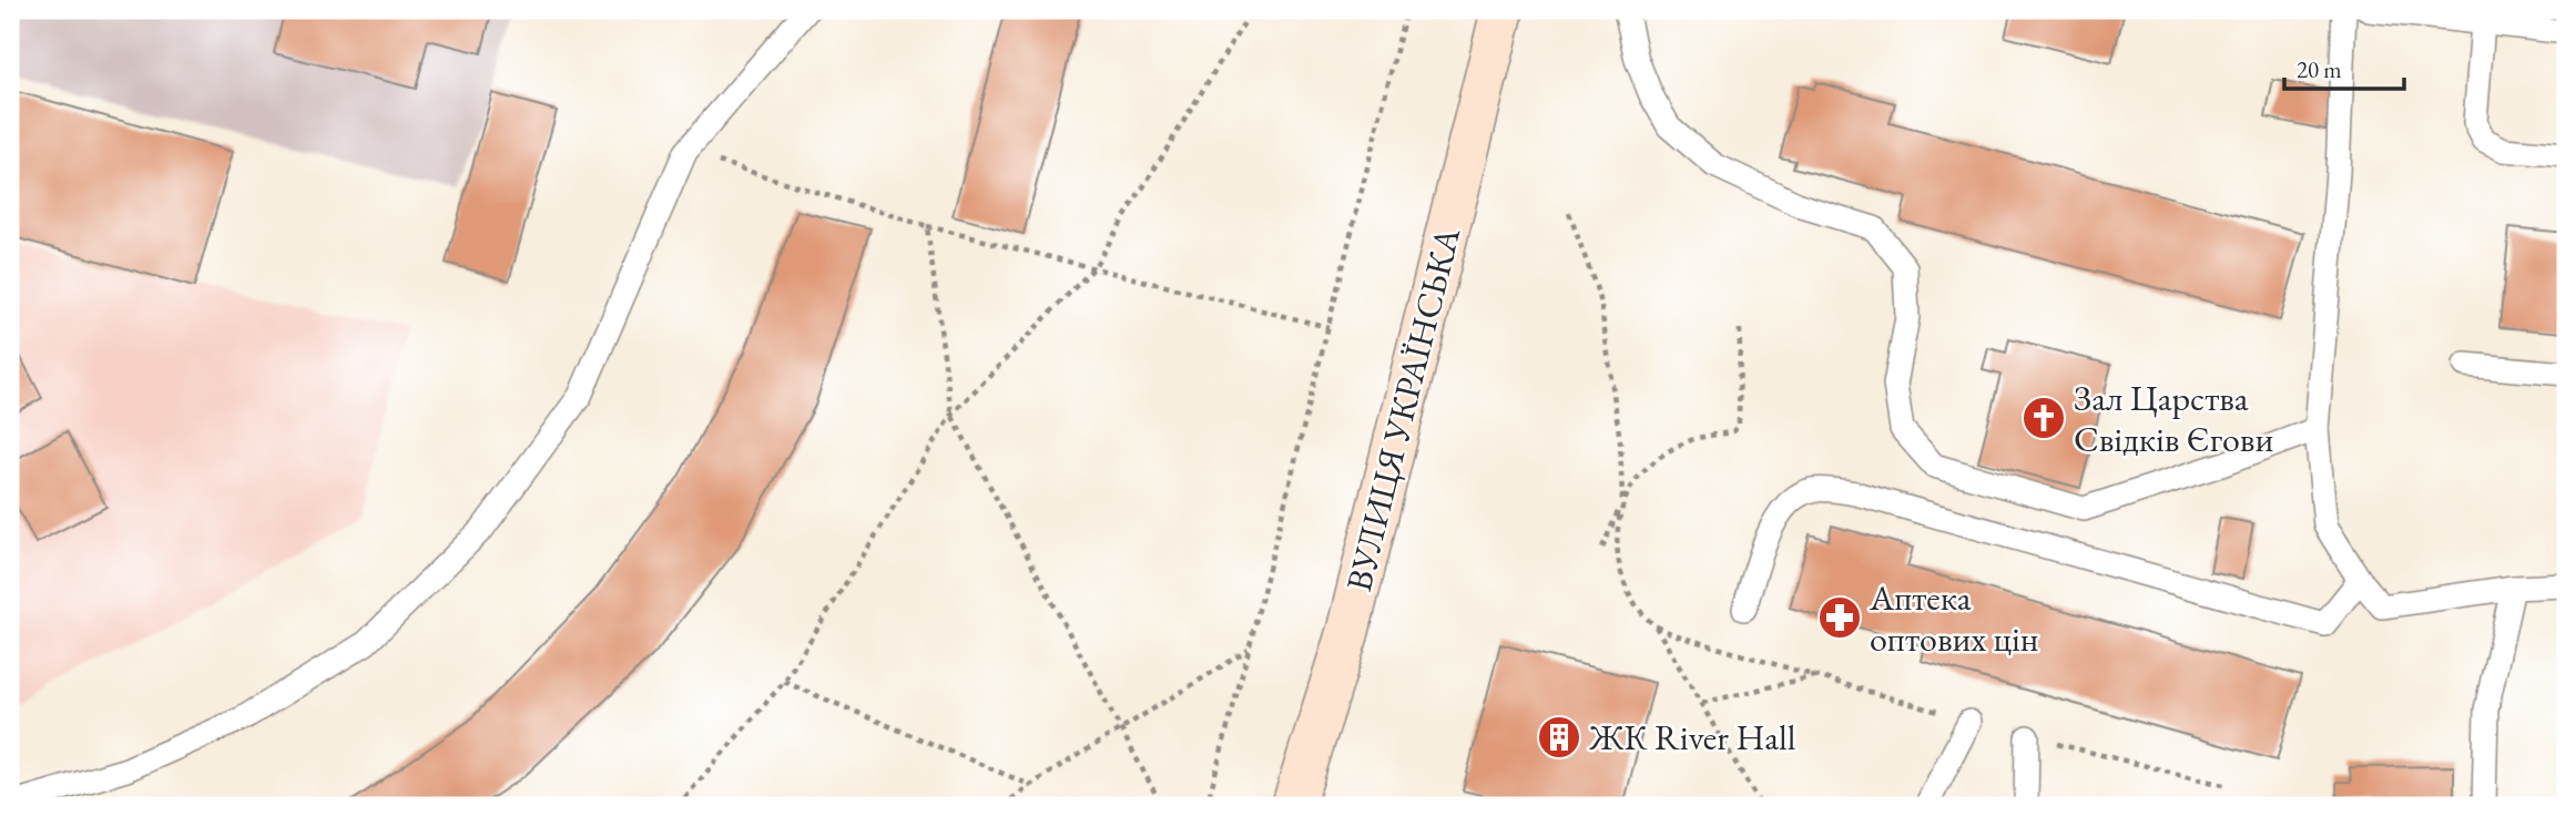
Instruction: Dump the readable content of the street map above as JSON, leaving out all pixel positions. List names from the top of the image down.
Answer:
{
  "streets": {
    "main road": ["ВУЛИЦЯ УКРАЇНСЬКА"]
  },
  "places": {
    "church": ["Зал Царства Свідків Єгови"],
    "pharmacy": ["Аптека оптових цін"],
    "building": ["ЖК River Hall"]
  },
  "scale_bar": "20 m"
}
